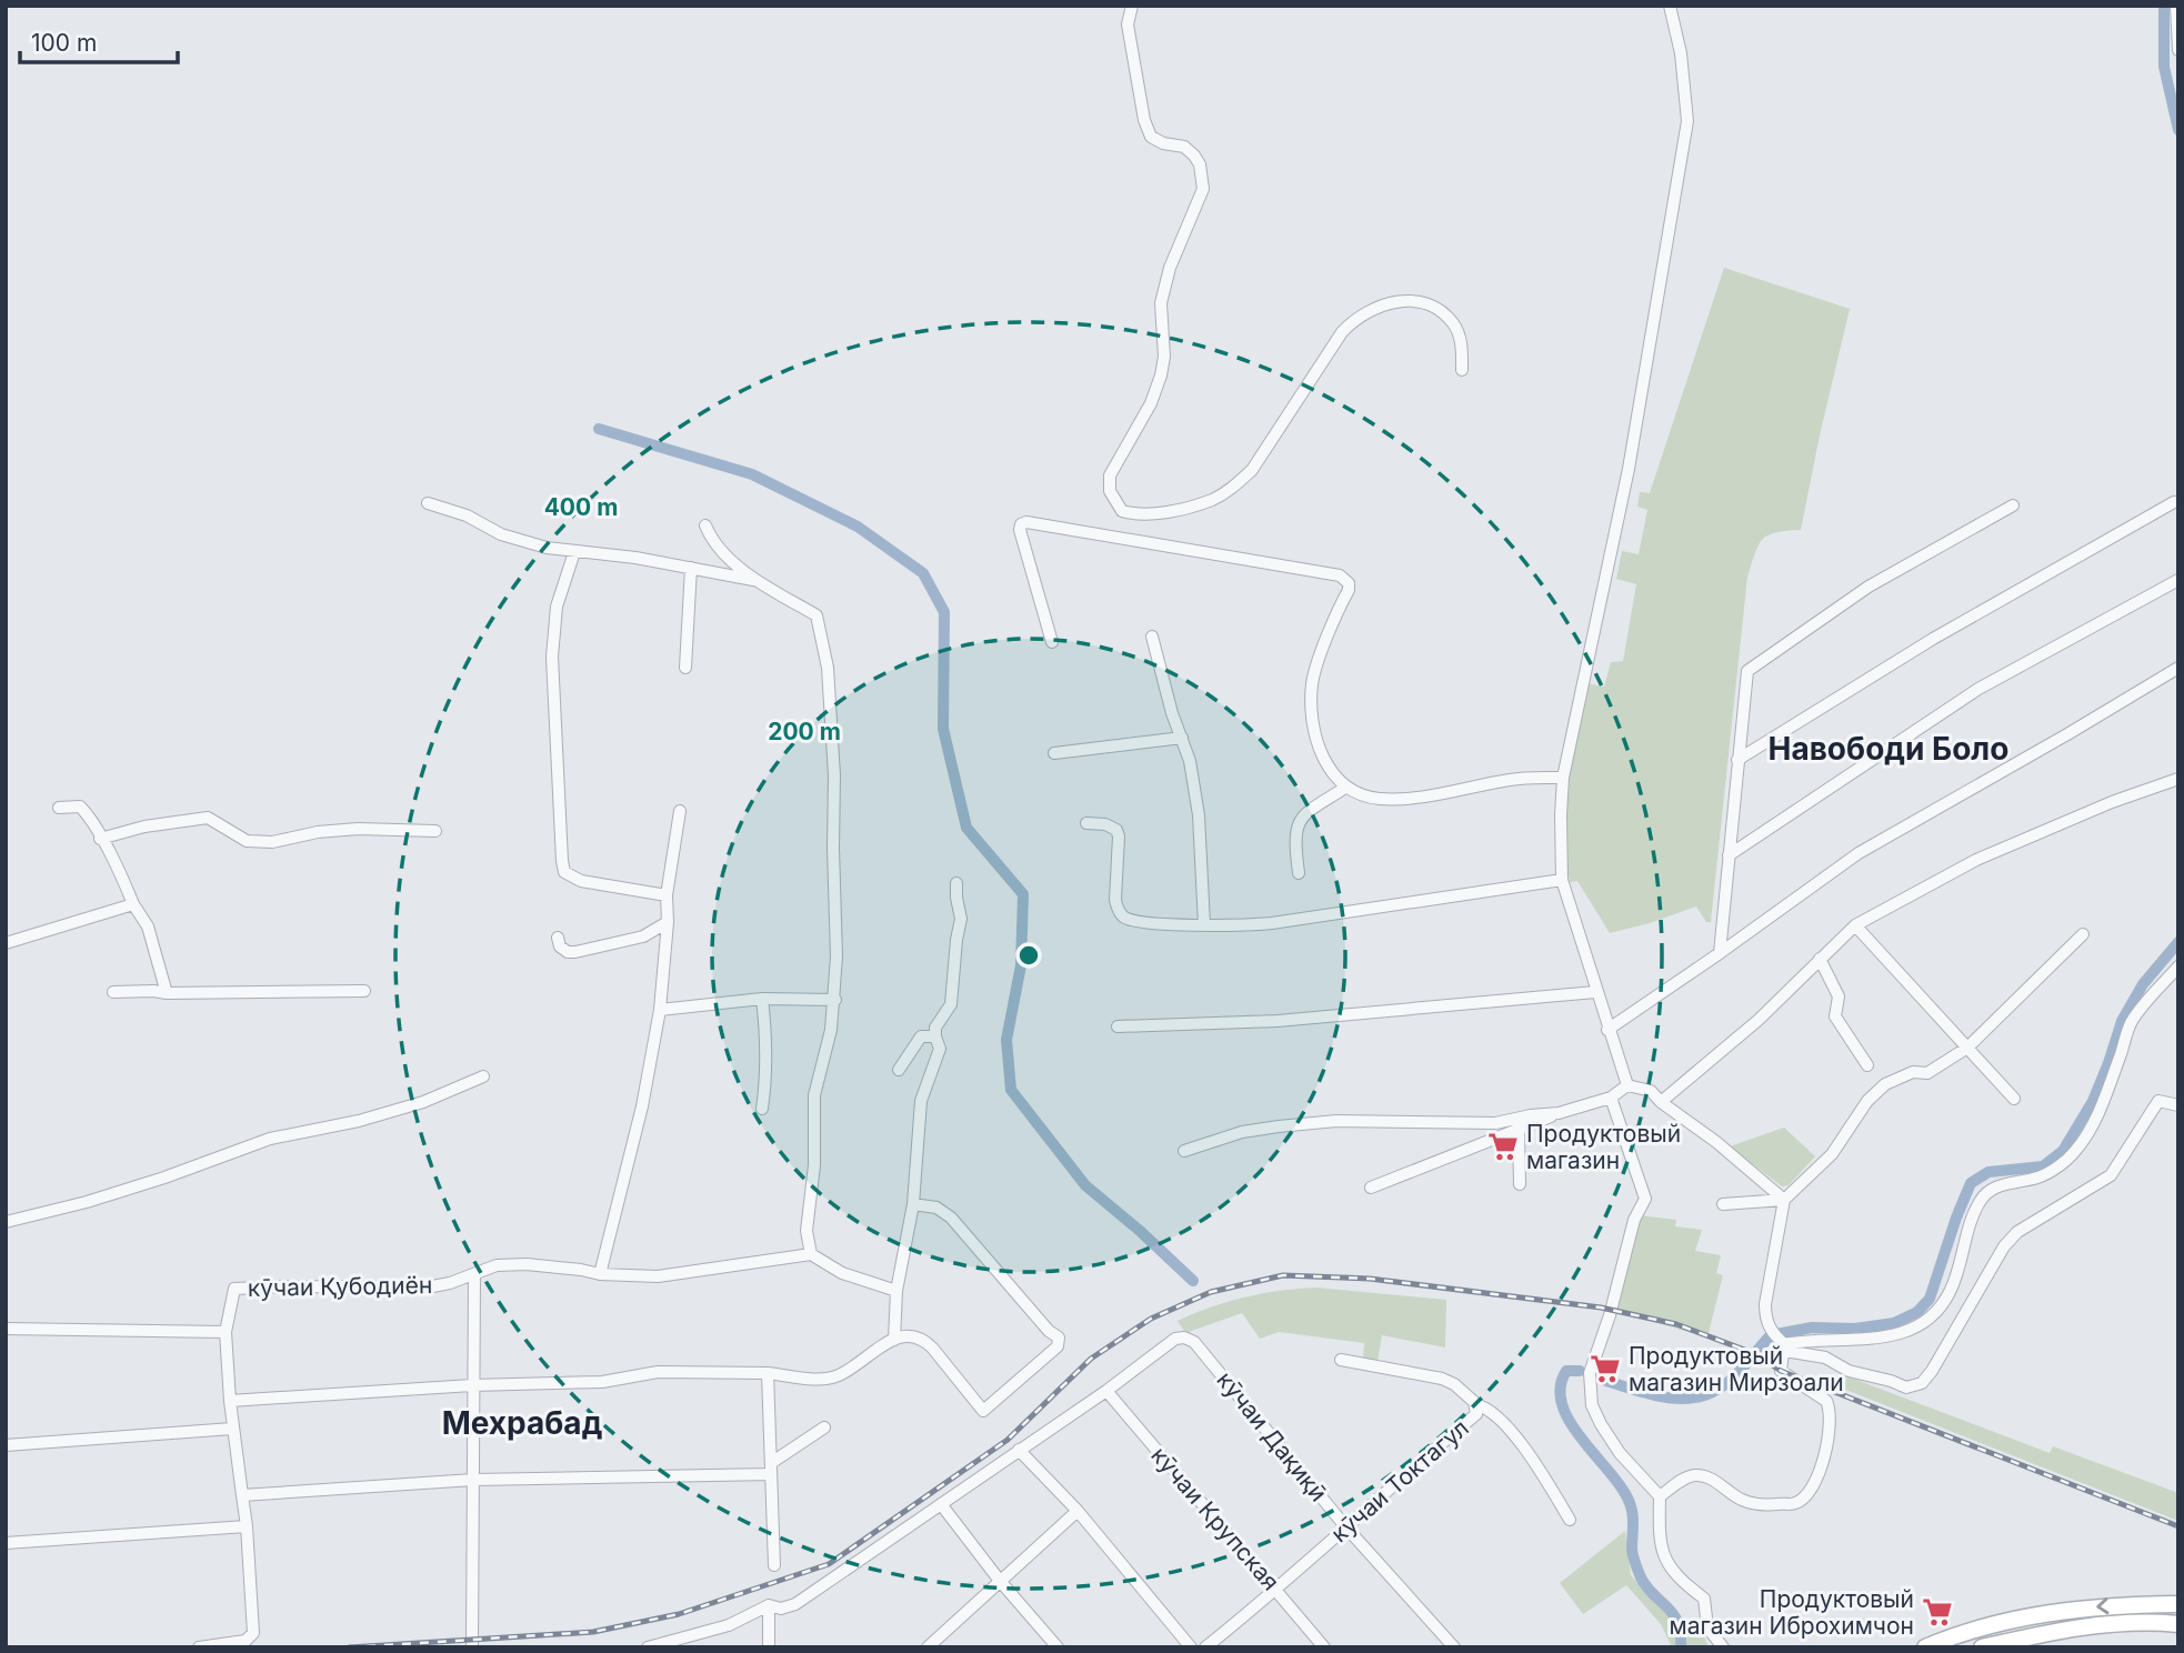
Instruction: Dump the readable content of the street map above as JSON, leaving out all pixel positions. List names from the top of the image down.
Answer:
{
  "streets": {
    "street": [
      "кӯчаи Қубодиён",
      "кӯчаи Дақиқӣ",
      "кӯчаи Токтагул",
      "кӯчаи Крупская"
    ]
  },
  "crossings": [
    ["кӯчаи Дақиқӣ", "кӯчаи Токтагул"],
    ["кӯчаи Дақиқӣ", "кӯчаи Крупская"],
    ["кӯчаи Токтагул", "кӯчаи Крупская"]
  ],
  "districts": ["Навободи Боло", "Мехрабад"],
  "places": {
    "supermarket": ["Продуктовый магазин", "Продуктовый магазин Мирзоали", "Продуктовый магазин Иброхимчон"]
  },
  "scale_bar": "100 m",
  "rings": ["400 m", "200 m"]
}
